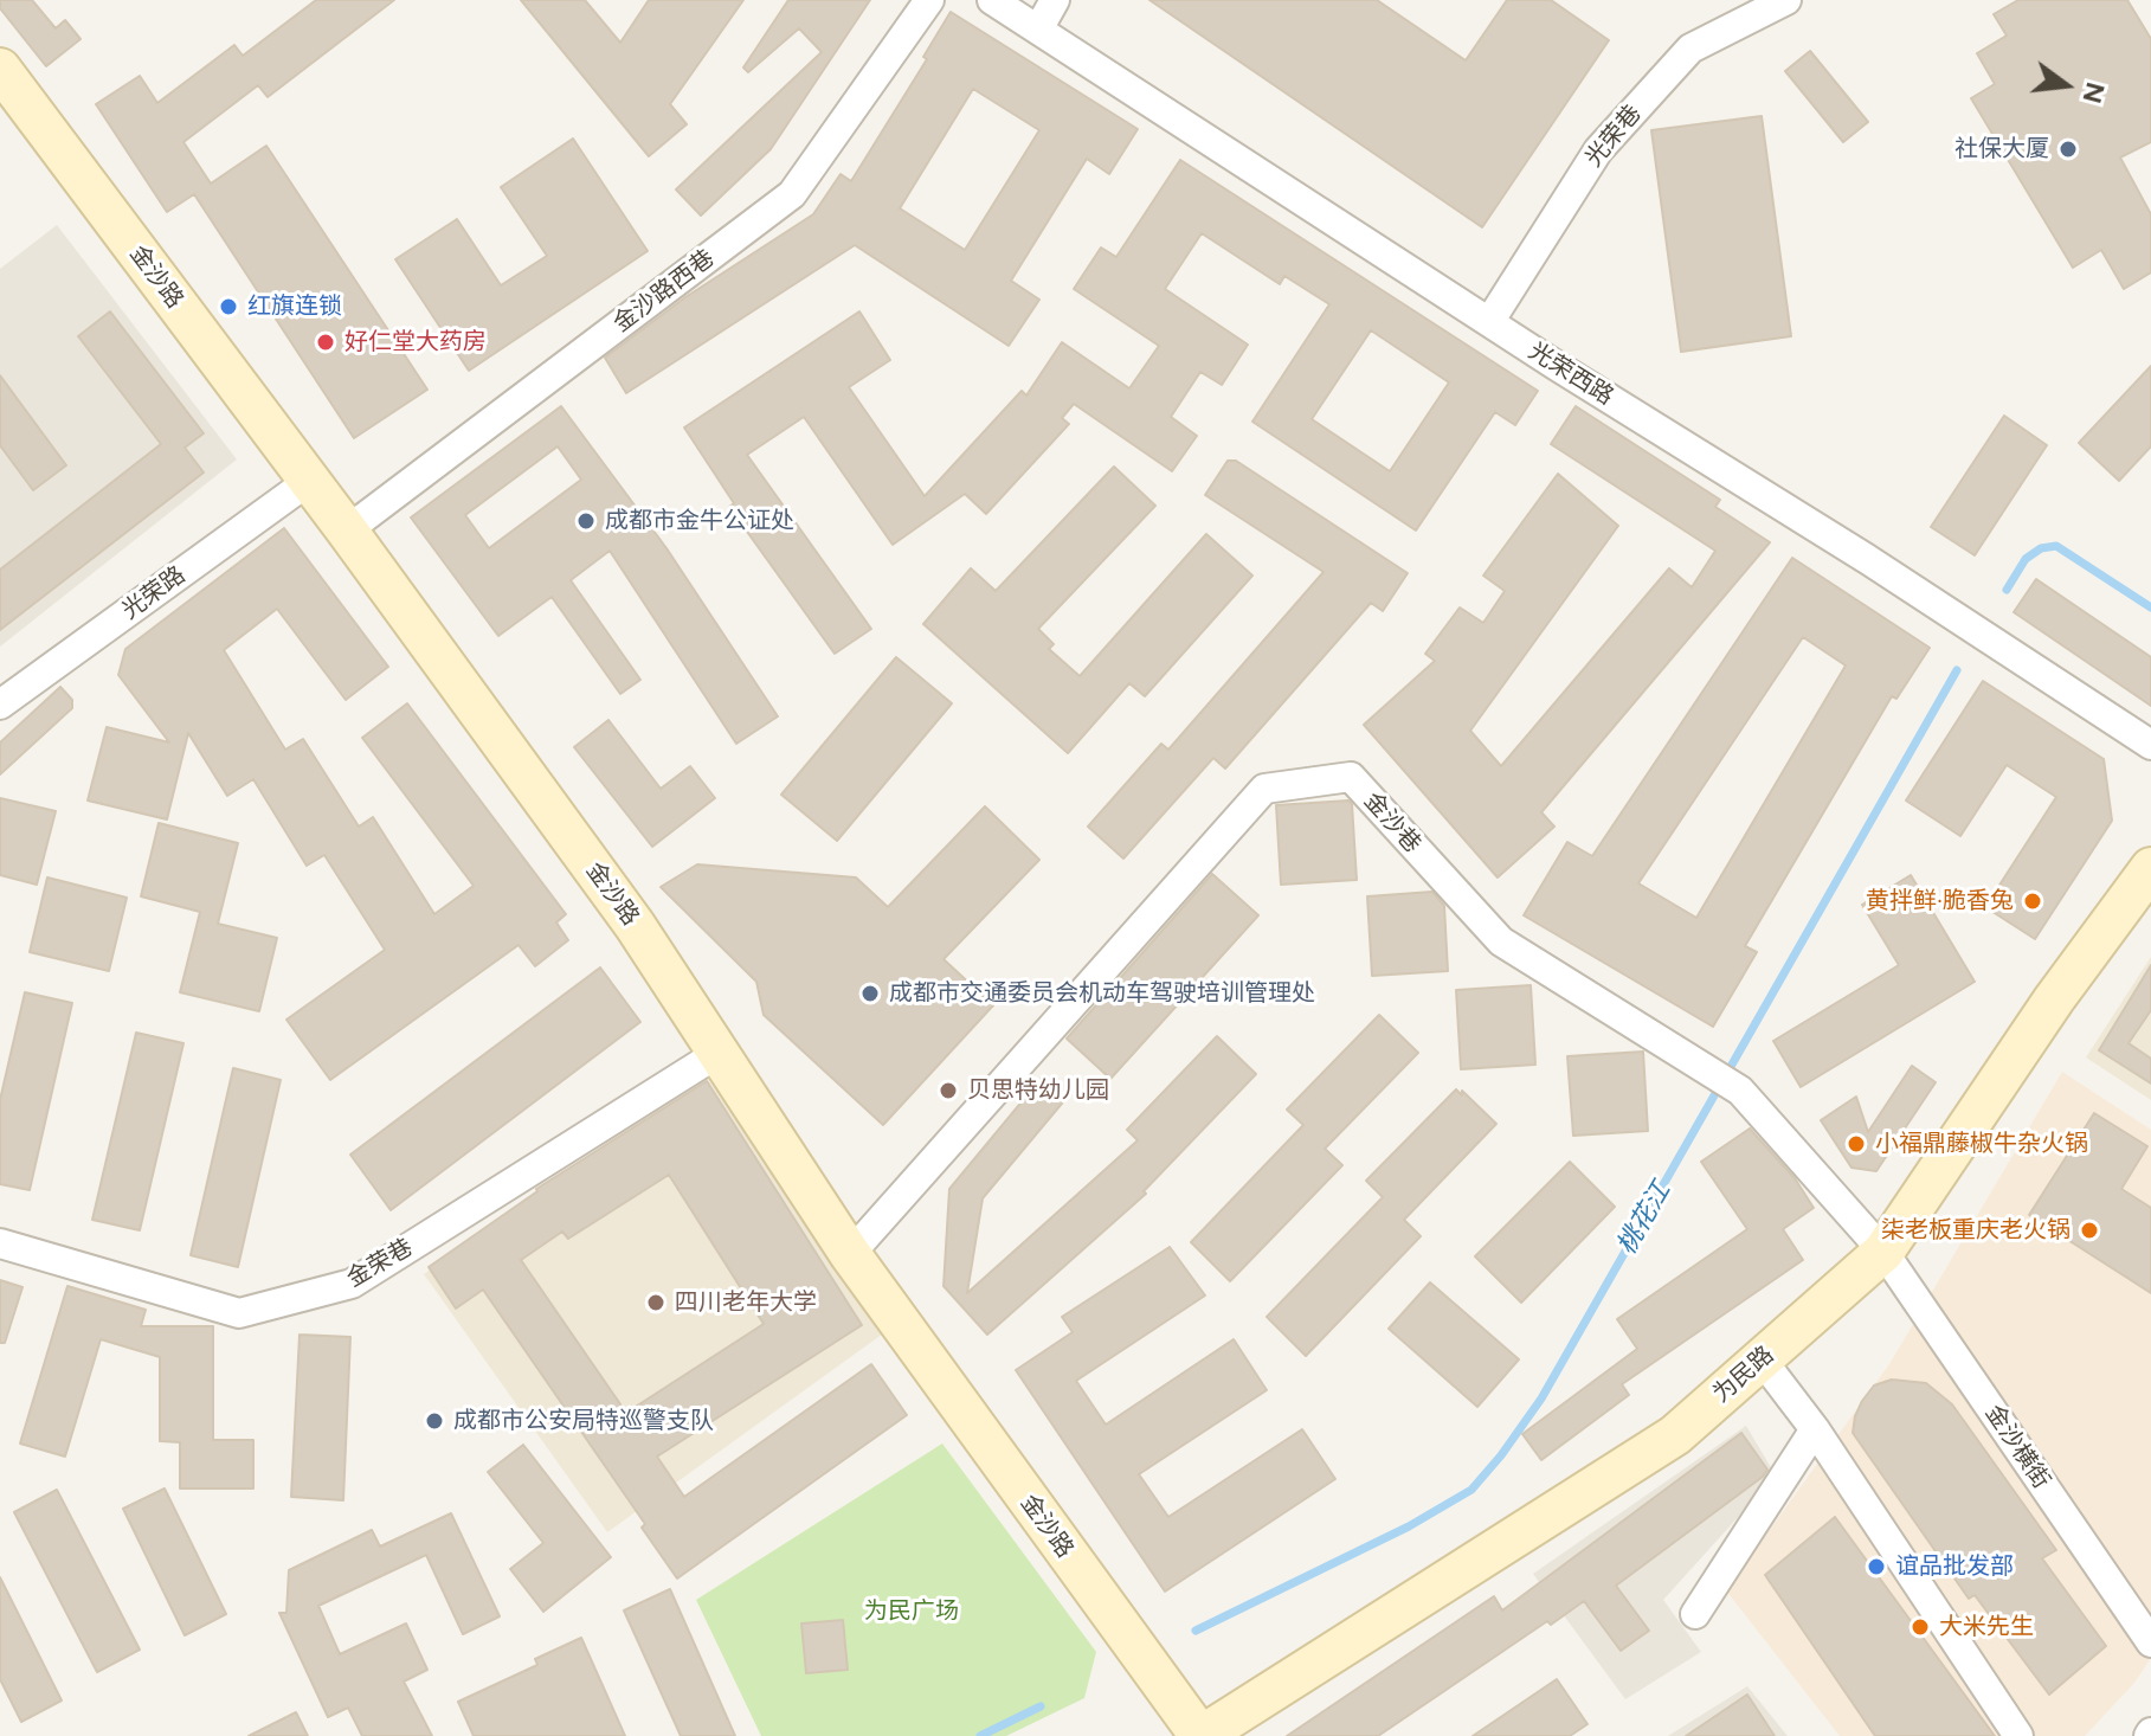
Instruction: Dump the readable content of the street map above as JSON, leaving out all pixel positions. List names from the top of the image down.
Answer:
{
  "streets": {
    "street": [
      "光荣巷",
      "金沙路",
      "金沙路西巷",
      "光荣西路",
      "光荣路",
      "金沙巷",
      "金荣巷",
      "为民路",
      "金沙横街"
    ]
  },
  "crossings": [
    ["光荣巷", "光荣西路"],
    ["金沙路", "金沙路西巷"],
    ["金沙路", "光荣路"],
    ["金沙路", "金沙巷"],
    ["金沙路", "金荣巷"],
    ["金沙路", "为民路"],
    ["金沙巷", "为民路"],
    ["金沙巷", "金沙横街"],
    ["为民路", "金沙横街"]
  ],
  "water": ["桃花江"],
  "parks": ["为民广场"],
  "places": [
    "社保大厦",
    "红旗连锁",
    "好仁堂大药房",
    "成都市金牛公证处",
    "黄拌鲜·脆香兔",
    "成都市交通委员会机动车驾驶培训管理处",
    "贝思特幼儿园",
    "小福鼎藤椒牛杂火锅",
    "柒老板重庆老火锅",
    "四川老年大学",
    "成都市公安局特巡警支队",
    "谊品批发部",
    "大米先生"
  ],
  "north": "right"
}
